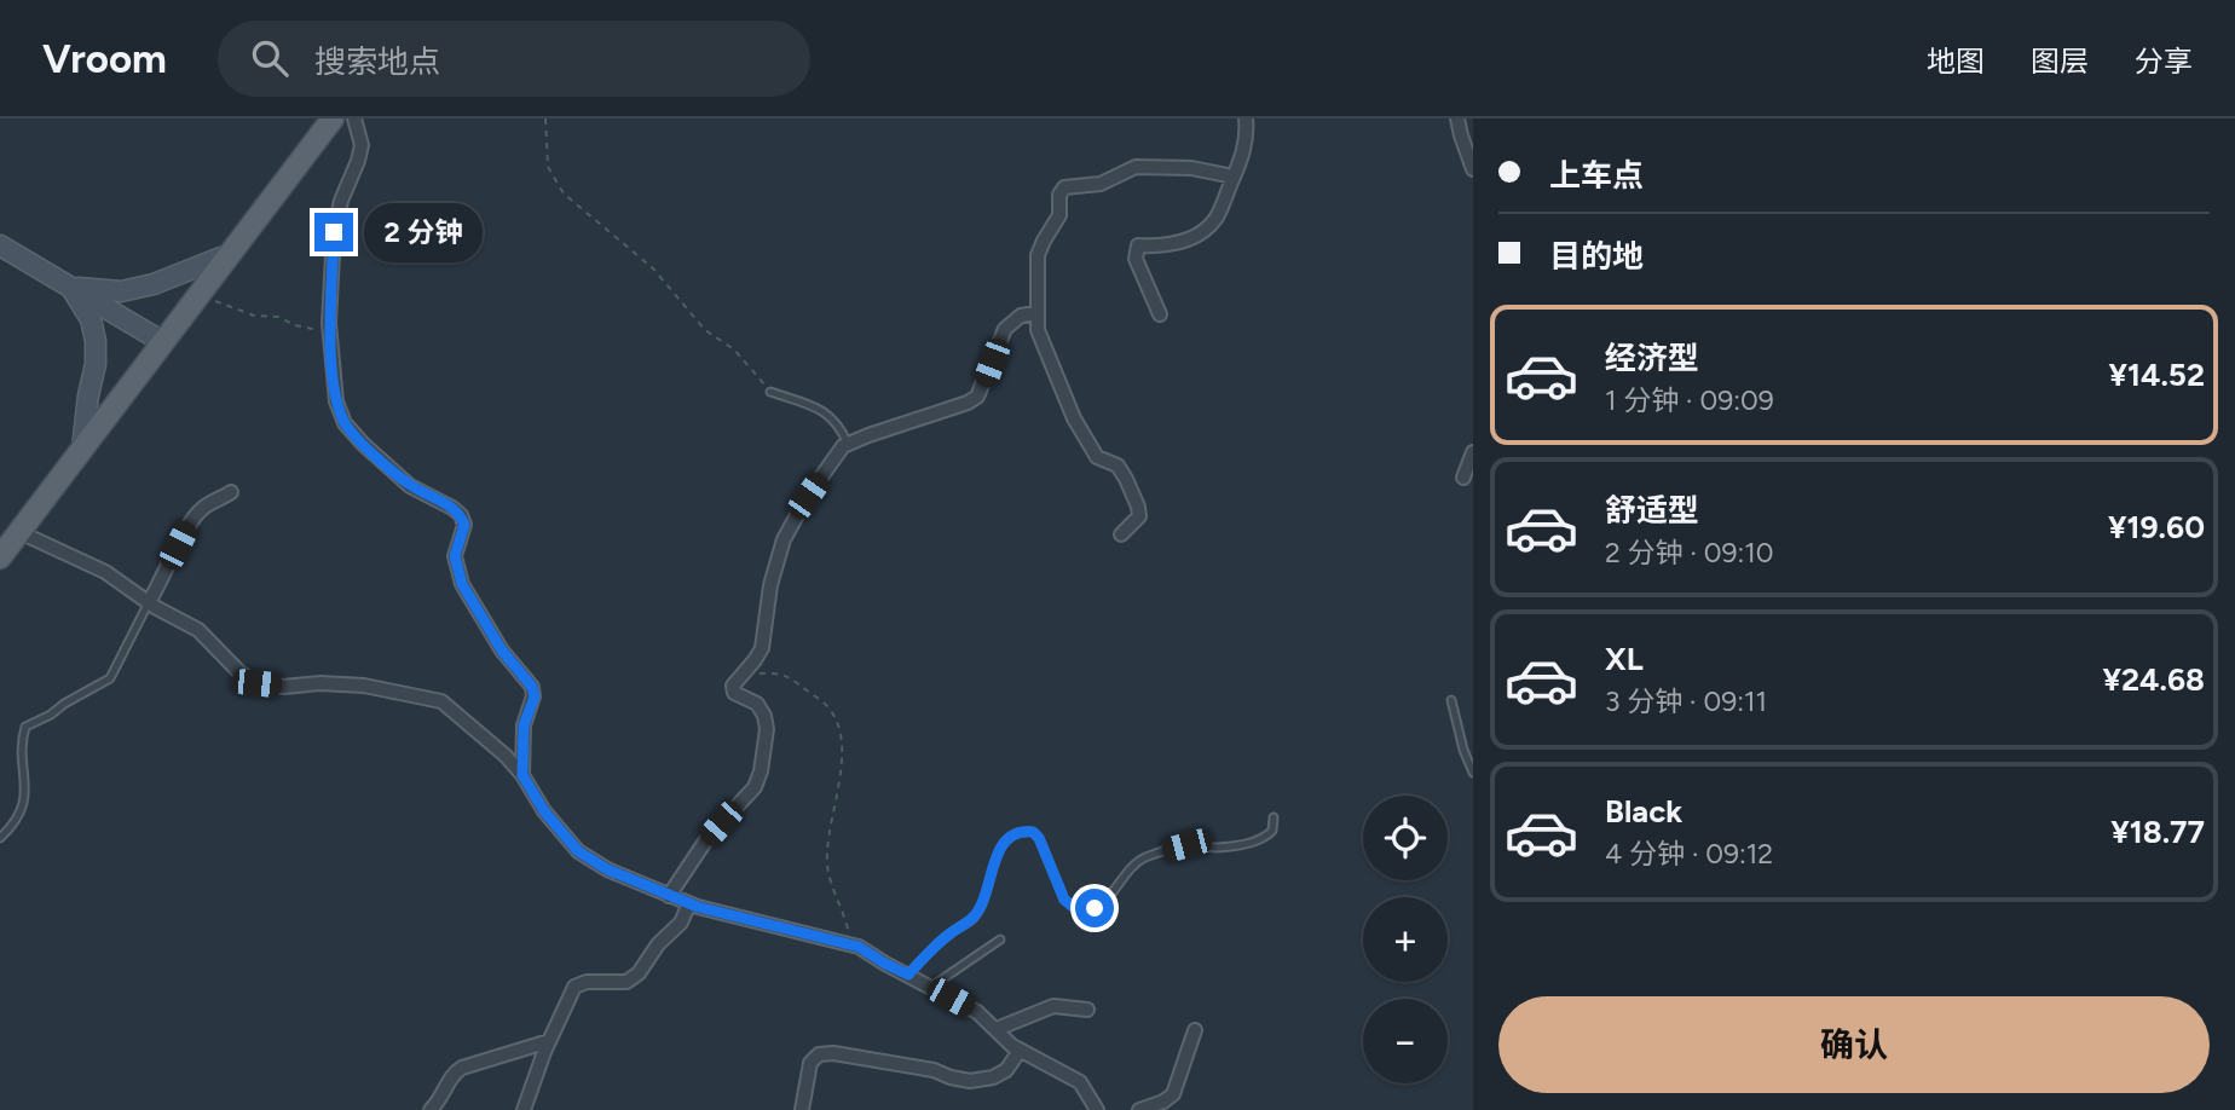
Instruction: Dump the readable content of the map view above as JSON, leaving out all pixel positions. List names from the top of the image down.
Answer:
{
  "page": {
    "header": "Vroom",
    "search": "搜索地点",
    "nav": ["地图", "图层", "分享"],
    "banner": ["上车点", "目的地"],
    "bubble": "2 分钟",
    "list": [
      {
        "name": "经济型",
        "note": "1 分钟 · 09:09",
        "value": "¥14.52"
      },
      {
        "name": "舒适型",
        "note": "2 分钟 · 09:10",
        "value": "¥19.60"
      },
      {
        "name": "XL",
        "note": "3 分钟 · 09:11",
        "value": "¥24.68"
      },
      {
        "name": "Black",
        "note": "4 分钟 · 09:12",
        "value": "¥18.77"
      }
    ],
    "map_buttons": ["+", "−"],
    "buttons": "确认"
  }
}
